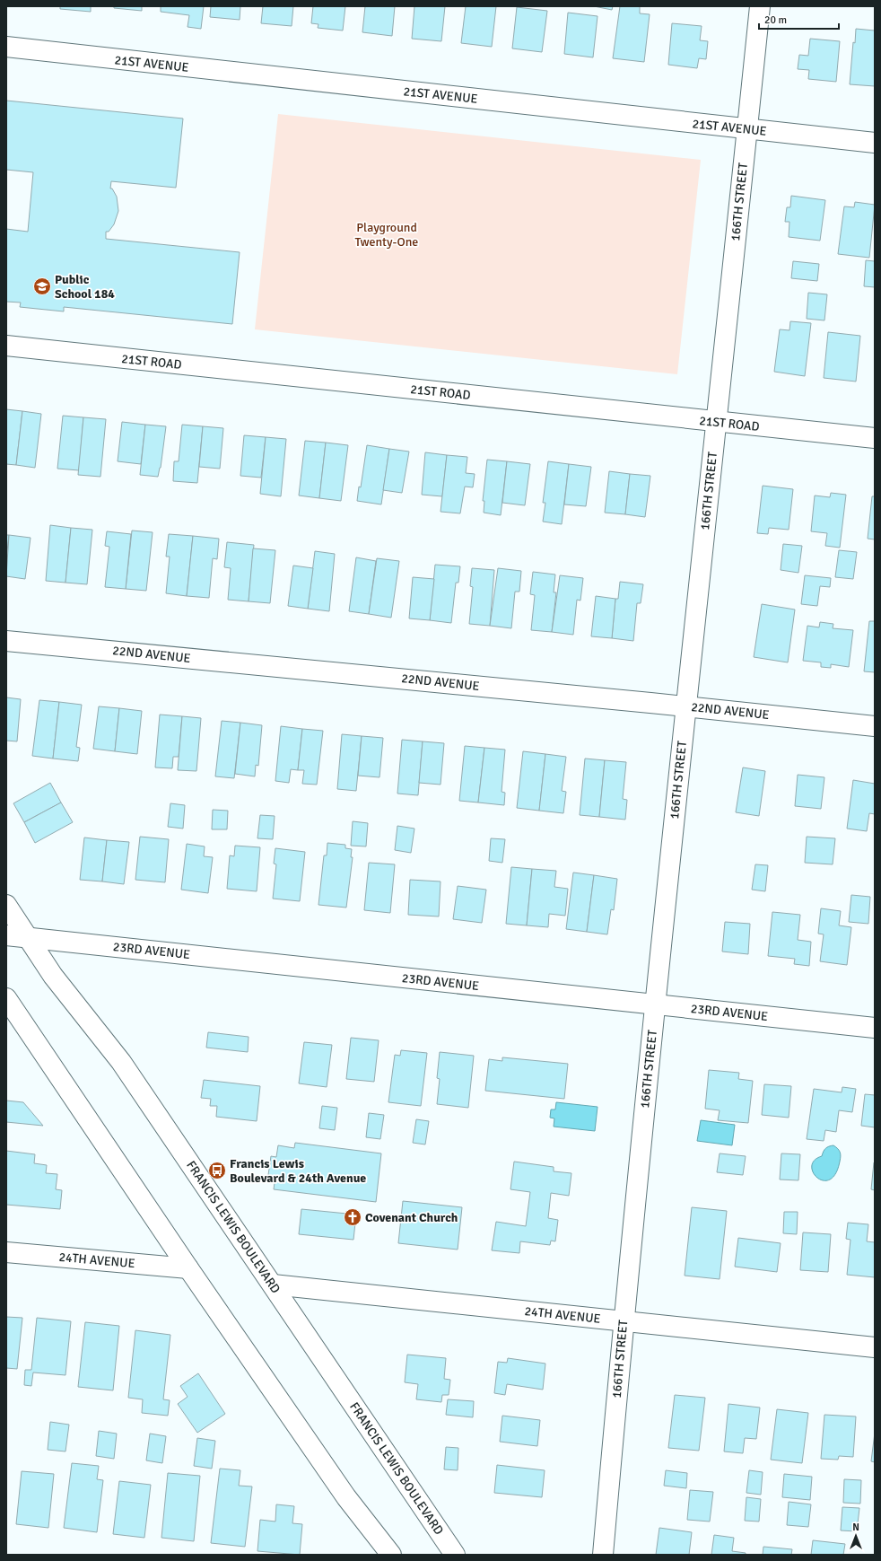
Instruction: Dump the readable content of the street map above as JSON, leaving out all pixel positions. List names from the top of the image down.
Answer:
{
  "streets": {
    "street": [
      "21ST AVENUE",
      "166TH STREET",
      "21ST ROAD",
      "22ND AVENUE",
      "23RD AVENUE",
      "FRANCIS LEWIS BOULEVARD",
      "24TH AVENUE"
    ]
  },
  "crossings": [
    ["21ST AVENUE", "166TH STREET"],
    ["166TH STREET", "21ST ROAD"],
    ["166TH STREET", "22ND AVENUE"],
    ["166TH STREET", "23RD AVENUE"],
    ["166TH STREET", "24TH AVENUE"],
    ["23RD AVENUE", "FRANCIS LEWIS BOULEVARD"],
    ["FRANCIS LEWIS BOULEVARD", "24TH AVENUE"]
  ],
  "parks": ["Playground Twenty-One"],
  "places": {
    "school or university": ["Public School 184"],
    "bus stop": ["Francis Lewis Boulevard & 24th Avenue"],
    "church": ["Covenant Church"]
  },
  "scale_bar": "20 m",
  "north": "top"
}
